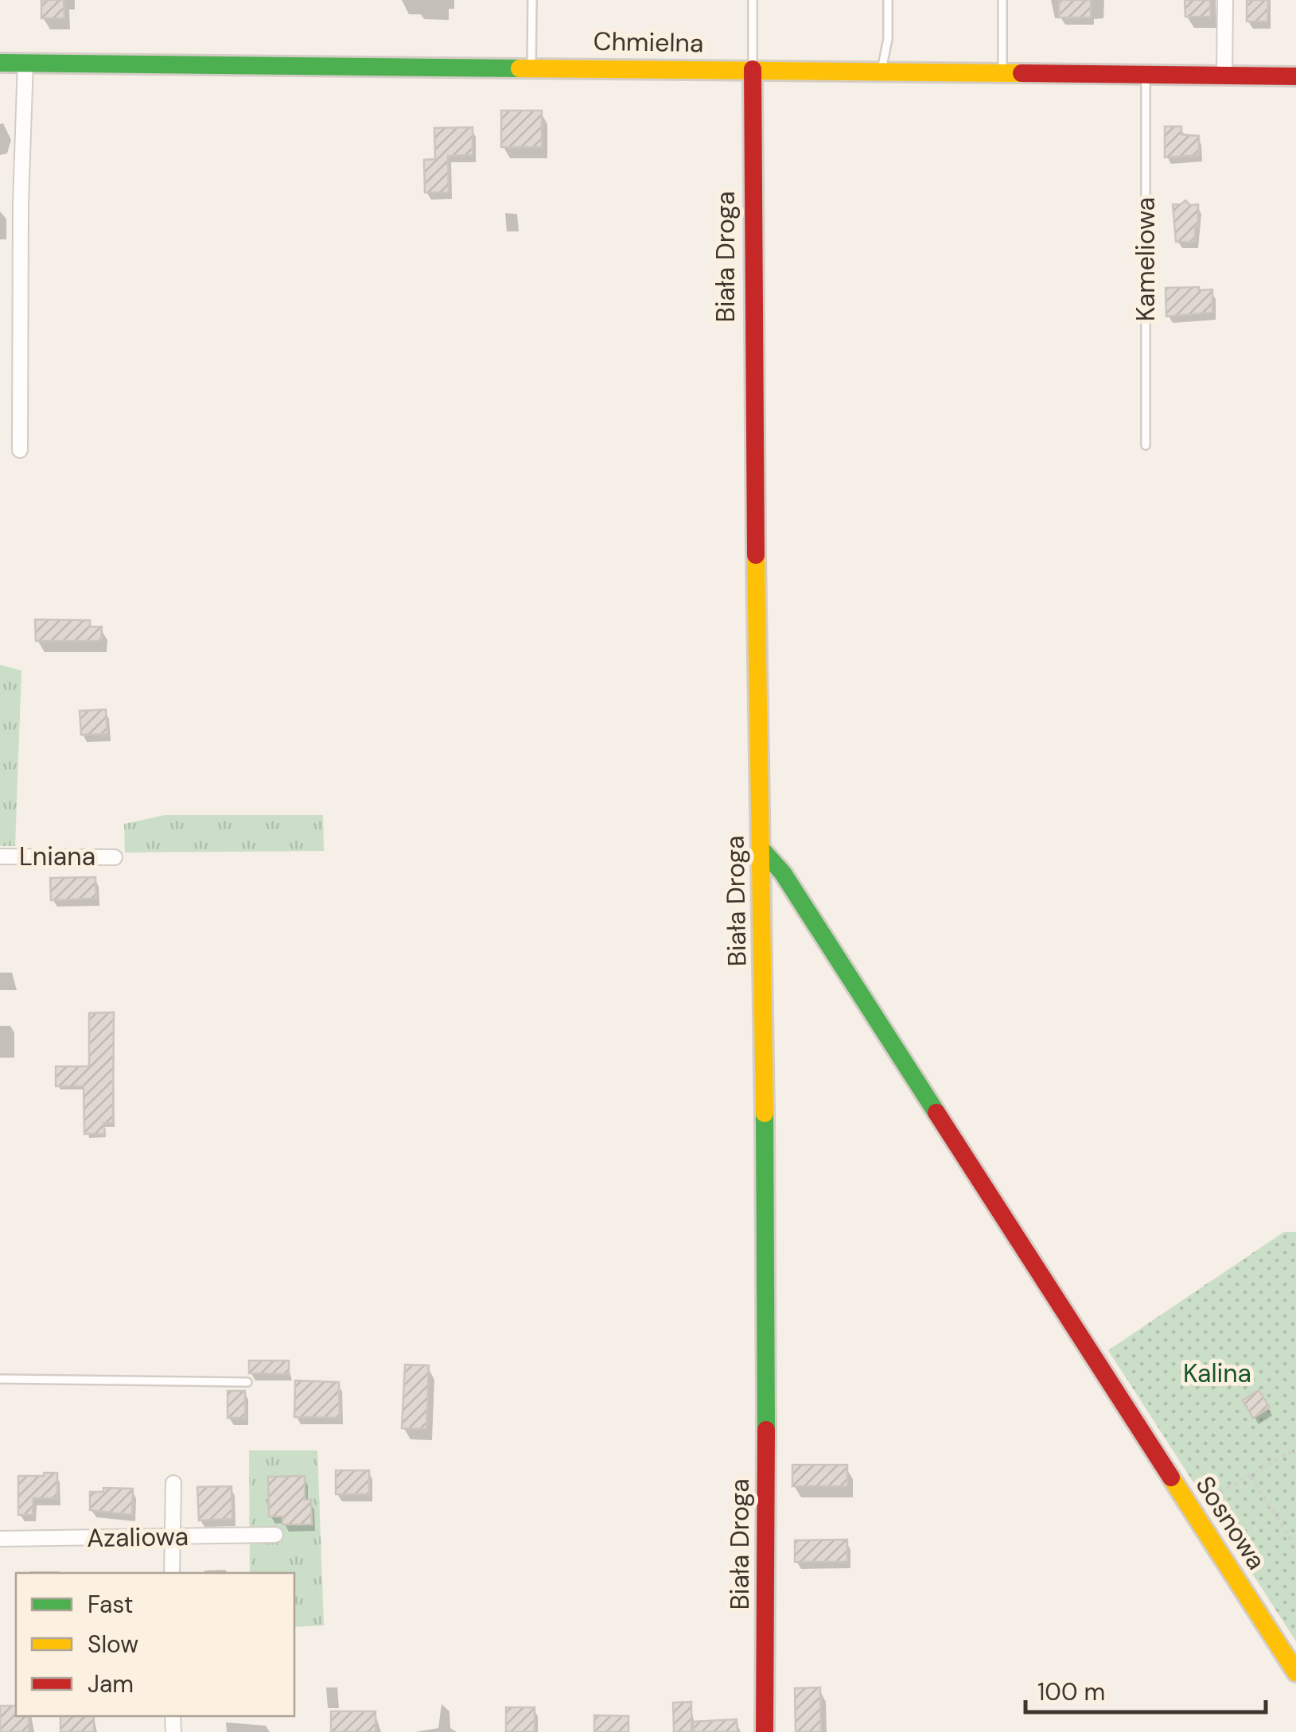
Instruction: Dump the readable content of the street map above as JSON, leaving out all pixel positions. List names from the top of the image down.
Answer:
{
  "streets": {
    "street": [
      "Chmielna",
      "Biała Droga",
      "Lniana",
      "Sosnowa",
      "Azaliowa"
    ],
    "lane": ["Kameliowa"]
  },
  "crossings": [
    ["Chmielna", "Biała Droga"],
    ["Chmielna", "Kameliowa"],
    ["Biała Droga", "Sosnowa"]
  ],
  "parks": ["Kalina"],
  "legend": ["Fast", "Slow", "Jam"],
  "scale_bar": "100 m"
}
